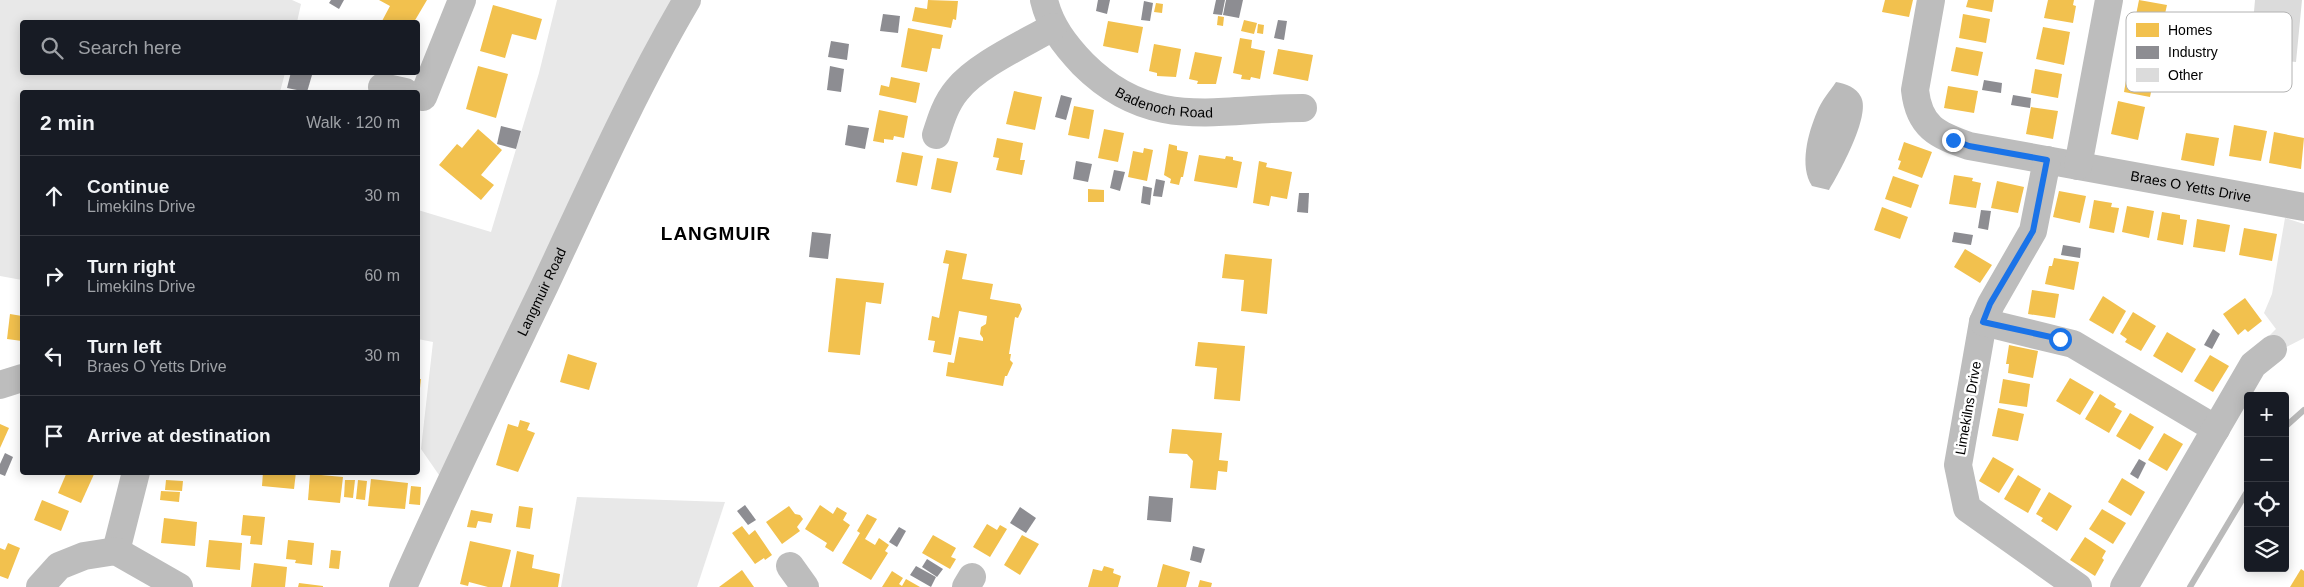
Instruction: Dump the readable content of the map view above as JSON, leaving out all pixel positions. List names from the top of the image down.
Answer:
{
  "streets": {
    "street": [
      "Badenoch Road",
      "Braes O Yetts Drive",
      "Langmuir Road",
      "Limekilns Drive"
    ]
  },
  "crossings": [
    ["Braes O Yetts Drive", "Limekilns Drive"]
  ],
  "districts": ["LANGMUIR"],
  "legend": ["Homes", "Industry", "Other"],
  "page": {
    "search": "Search here",
    "heading": ["2 min", "Walk · 120 m"],
    "list": [
      ["Continue", "Limekilns Drive", "30 m"],
      ["Turn right", "Limekilns Drive", "60 m"],
      ["Turn left", "Braes O Yetts Drive", "30 m"],
      "Arrive at destination"
    ],
    "map_buttons": ["+", "−"]
  }
}
